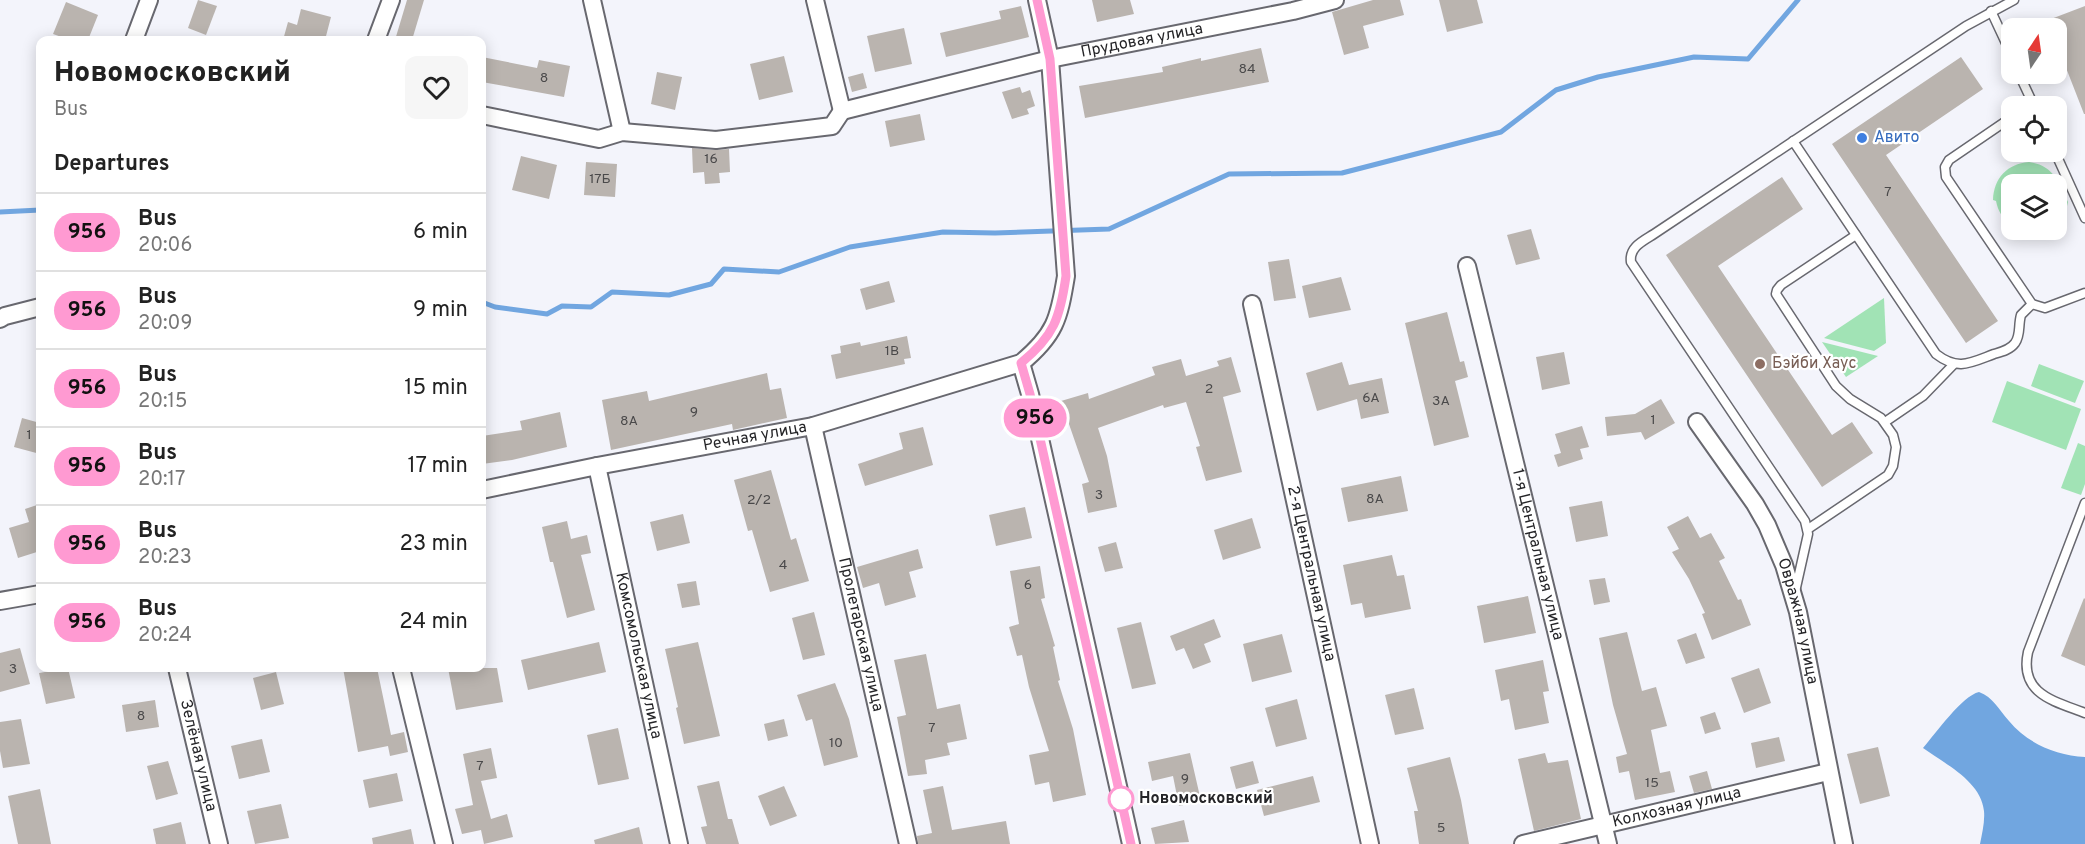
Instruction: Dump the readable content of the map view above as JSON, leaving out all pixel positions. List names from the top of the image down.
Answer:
{
  "streets": {
    "street": [
      "Прудовая улица",
      "Речная улица",
      "1-я Центральная улица",
      "2-я Центральная улица",
      "Овражная улица",
      "Пролетарская улица",
      "Комсомольская улица",
      "Зелёная улица",
      "Колхозная улица"
    ]
  },
  "crossings": [
    ["Речная улица", "Пролетарская улица"],
    ["Речная улица", "Комсомольская улица"],
    ["1-я Центральная улица", "Колхозная улица"],
    ["Овражная улица", "Колхозная улица"]
  ],
  "places": ["Авито", "Бэйби Хаус", "Новомосковский"],
  "lines": ["bus line 956"],
  "house_numbers": [
    "84",
    "8",
    "16",
    "17Б",
    "7",
    "1В",
    "2",
    "6А",
    "3А",
    "9",
    "1",
    "8А",
    "1",
    "3",
    "8А",
    "2/2",
    "4",
    "6",
    "3",
    "8",
    "7",
    "10",
    "7",
    "9",
    "15",
    "5"
  ],
  "north": "top",
  "page": {
    "on_map": "956",
    "heading": [
      ["Новомосковский", "Bus"],
      "Departures"
    ],
    "list": [
      {
        "mark": "956",
        "name": "Bus",
        "note": "20:06",
        "value": "6 min"
      },
      {
        "mark": "956",
        "name": "Bus",
        "note": "20:09",
        "value": "9 min"
      },
      {
        "mark": "956",
        "name": "Bus",
        "note": "20:15",
        "value": "15 min"
      },
      {
        "mark": "956",
        "name": "Bus",
        "note": "20:17",
        "value": "17 min"
      },
      {
        "mark": "956",
        "name": "Bus",
        "note": "20:23",
        "value": "23 min"
      },
      {
        "mark": "956",
        "name": "Bus",
        "note": "20:24",
        "value": "24 min"
      }
    ]
  }
}
